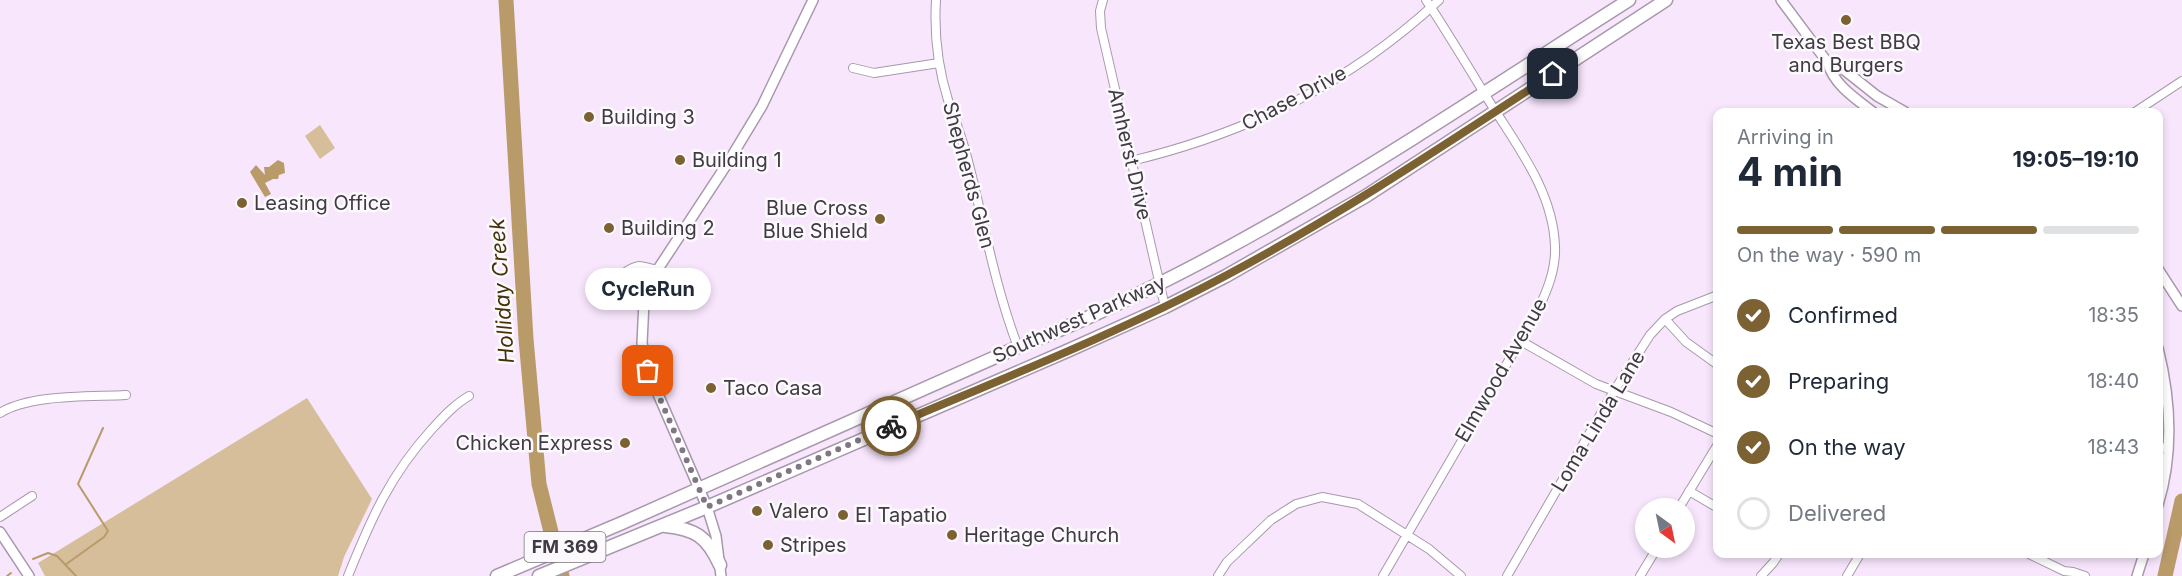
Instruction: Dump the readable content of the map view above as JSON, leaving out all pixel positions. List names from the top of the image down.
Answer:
{
  "streets": {
    "main road": ["Southwest Parkway", "FM 369"],
    "street": [
      "Chase Drive",
      "Amherst Drive",
      "Shepherds Glen",
      "Elmwood Avenue",
      "Loma Linda Lane"
    ]
  },
  "crossings": [
    ["Chase Drive", "Amherst Drive"],
    ["Chase Drive", "Elmwood Avenue"],
    ["Amherst Drive", "Southwest Parkway"],
    ["Shepherds Glen", "Southwest Parkway"],
    ["Southwest Parkway", "Elmwood Avenue"]
  ],
  "water": ["Holliday Creek"],
  "places": [
    "Texas Best BBQ and Burgers",
    "Building 3",
    "Building 1",
    "Leasing Office",
    "Blue Cross Blue Shield",
    "Building 2",
    "CycleRun",
    "Taco Casa",
    "Chicken Express",
    "Valero",
    "El Tapatio",
    "Heritage Church",
    "Stripes"
  ],
  "north": "bottom right",
  "page": {
    "heading": ["4 min", "Arriving in", "19:05–19:10"],
    "bar": "On the way · 590 m",
    "bubble": "CycleRun",
    "list": [
      ["Confirmed", "18:35"],
      ["Preparing", "18:40"],
      ["On the way", "18:43"],
      "Delivered"
    ]
  }
}
